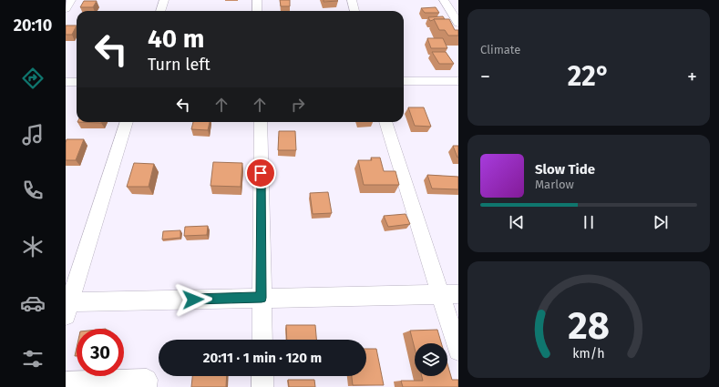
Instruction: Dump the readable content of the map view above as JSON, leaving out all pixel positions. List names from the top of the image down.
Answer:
{
  "page": {
    "tabs": "20:10",
    "tile": "Climate",
    "turn": ["40 m", "Turn left"],
    "heat": ["−", "22°", "+"],
    "song": ["Slow Tide", "Marlow"],
    "limit": "30",
    "trip": "20:11 · 1 min · 120 m",
    "gauge": ["28", "km/h"]
  }
}
